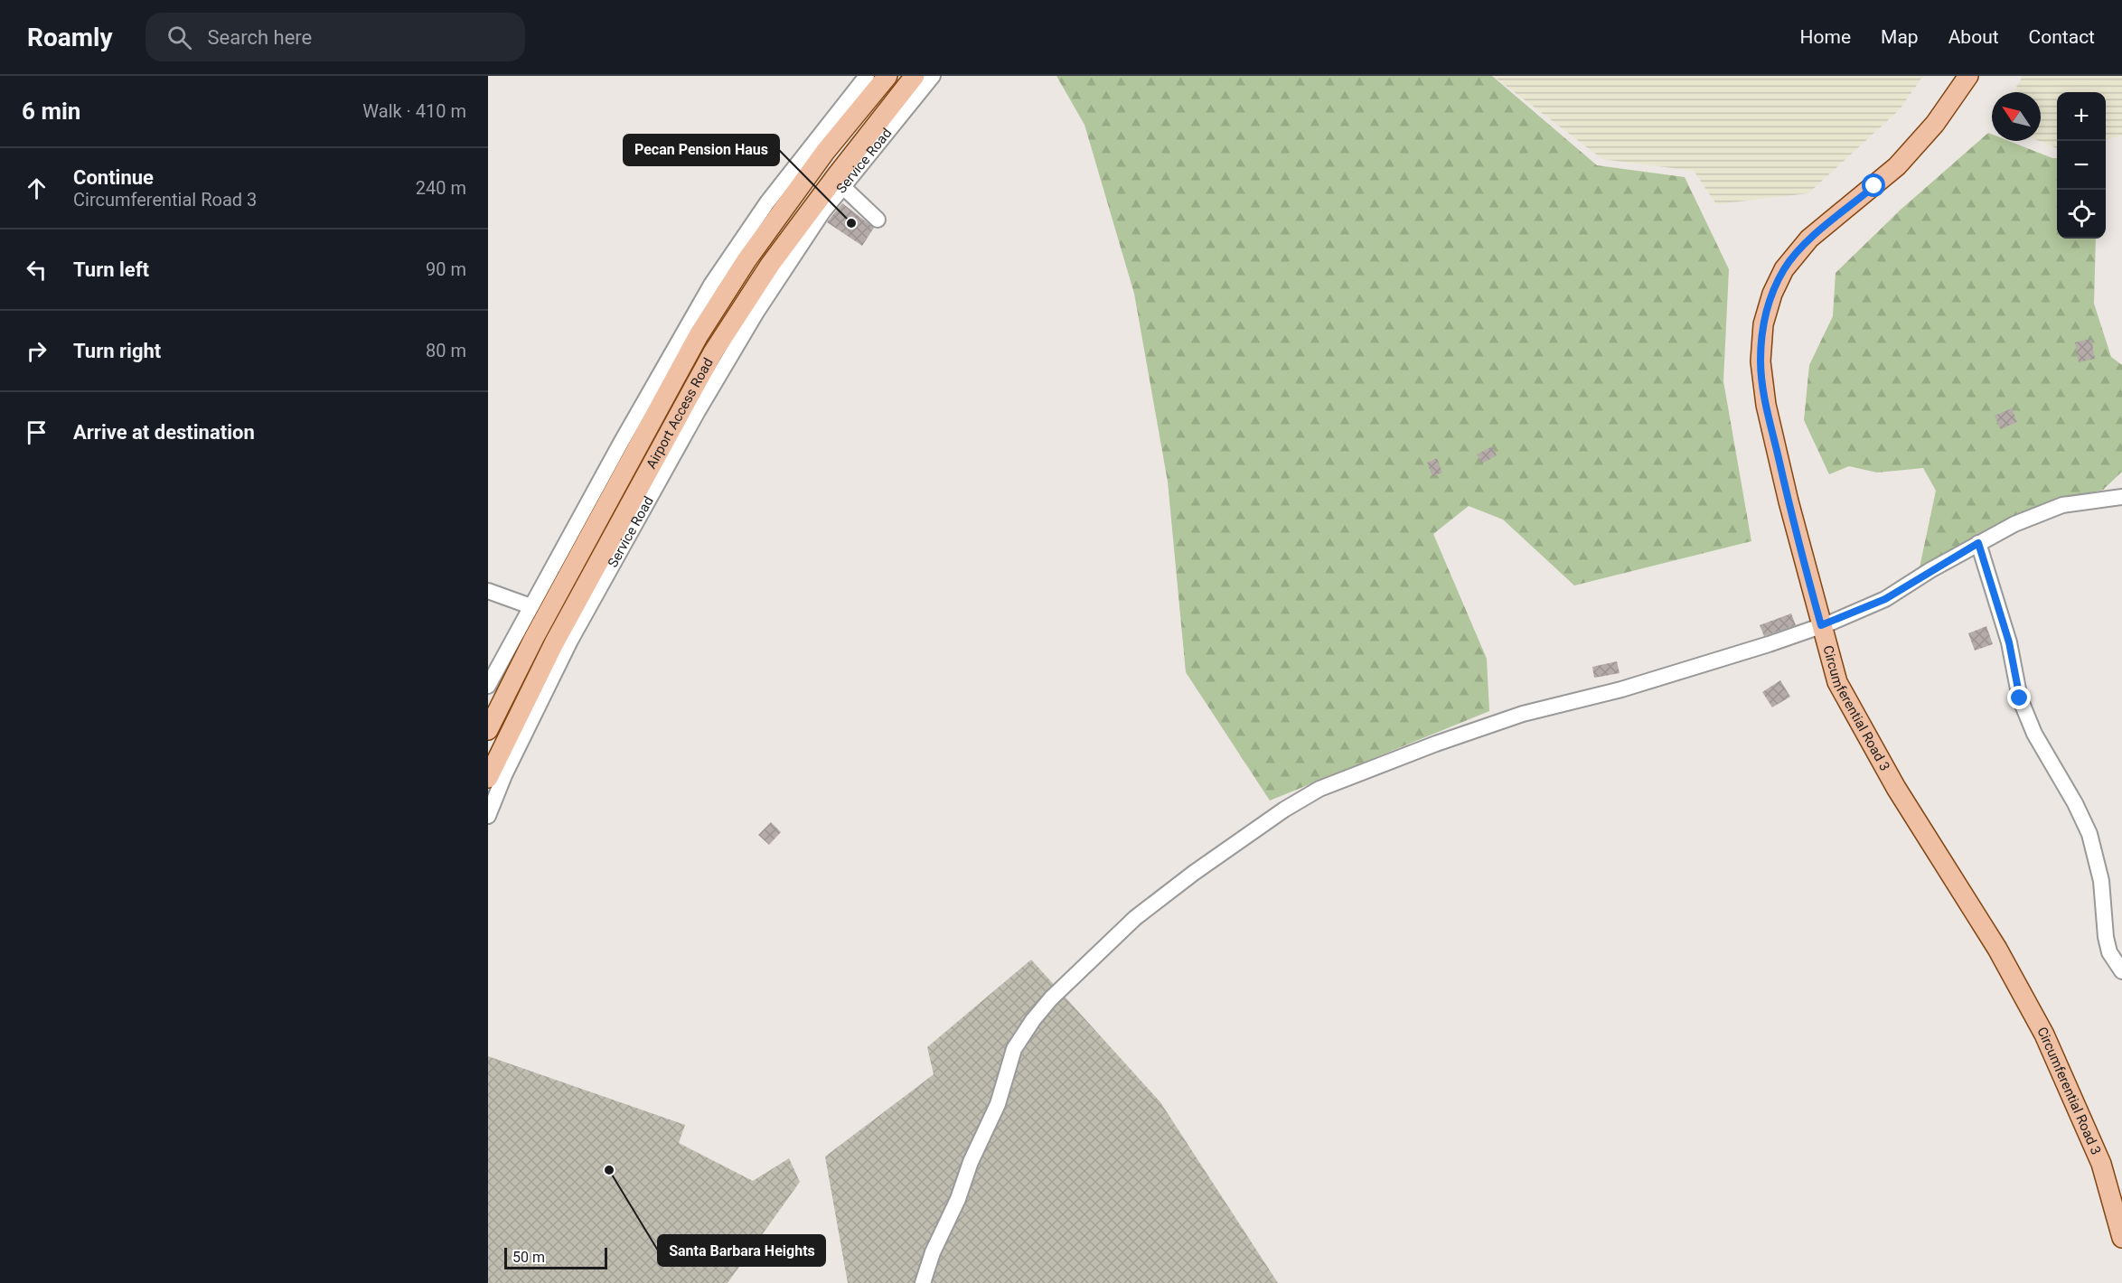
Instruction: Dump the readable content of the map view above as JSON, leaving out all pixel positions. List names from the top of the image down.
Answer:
{
  "streets": {
    "main road": ["Airport Access Road", "Circumferential Road 3"],
    "street": ["Service Road"]
  },
  "crossings": [
    ["Service Road", "Airport Access Road"]
  ],
  "places": ["Pecan Pension Haus", "Santa Barbara Heights"],
  "scale_bar": "50 m",
  "north": "top left",
  "page": {
    "header": "Roamly",
    "search": "Search here",
    "nav": [
      "Home",
      "Map",
      "About",
      "Contact"
    ],
    "heading": ["6 min", "Walk · 410 m"],
    "map_buttons": ["+", "−"],
    "list": [
      ["Continue", "Circumferential Road 3", "240 m"],
      ["Turn left", "90 m"],
      ["Turn right", "80 m"],
      "Arrive at destination"
    ],
    "scale": "50 m"
  }
}
